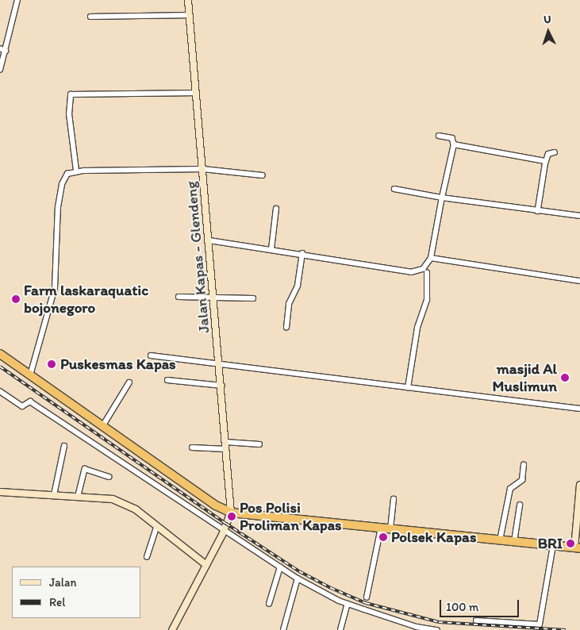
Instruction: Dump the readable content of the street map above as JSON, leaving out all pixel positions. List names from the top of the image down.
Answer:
{
  "streets": {
    "main road": ["Jalan Kapas - Glendeng"]
  },
  "places": [
    "Farm laskaraquatic bojonegoro",
    "Puskesmas Kapas",
    "masjid Al Muslimun",
    "Pos Polisi Proliman Kapas",
    "Polsek Kapas",
    "BRI"
  ],
  "legend": ["Jalan", "Rel"],
  "scale_bar": "100 m",
  "north": "top"
}
